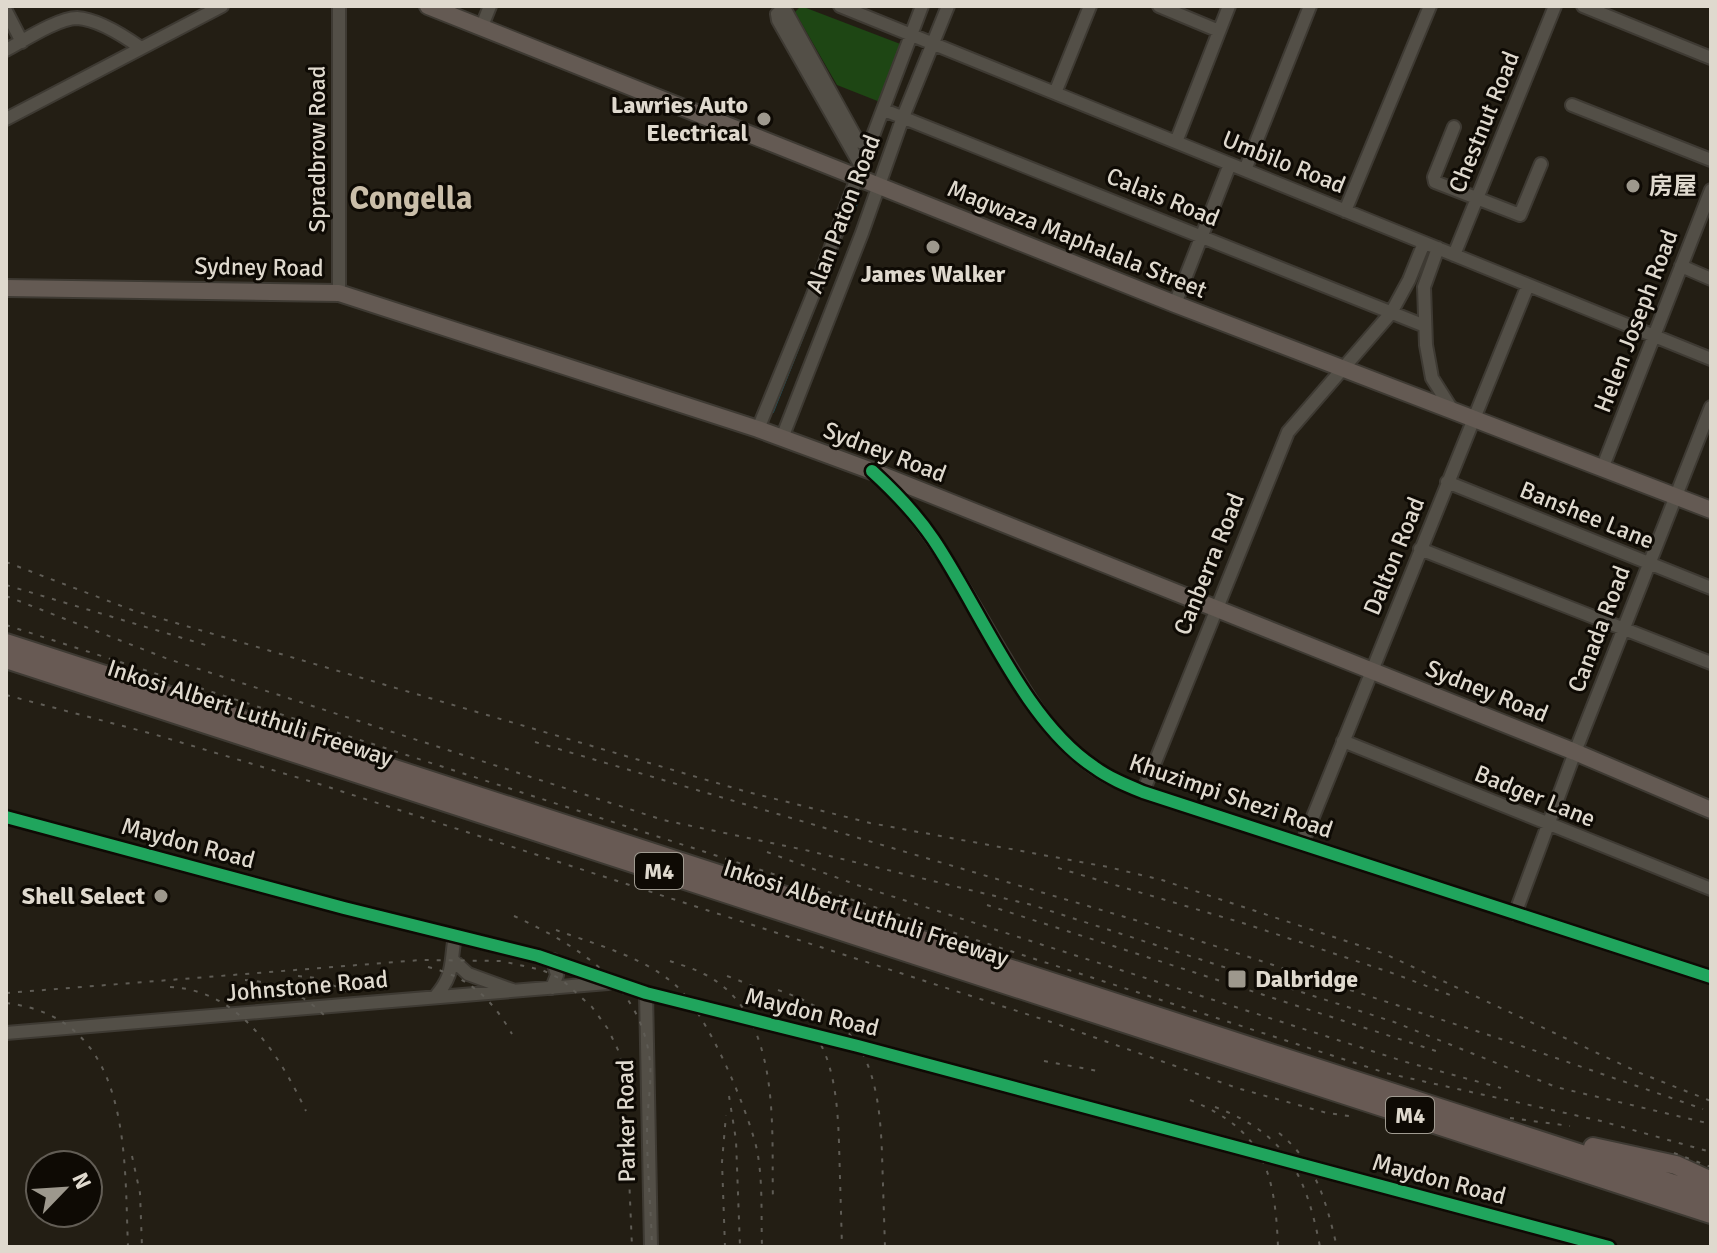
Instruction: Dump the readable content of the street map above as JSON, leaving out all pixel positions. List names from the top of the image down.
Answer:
{
  "streets": {
    "highway": ["Inkosi Albert Luthuli Freeway", "M4"],
    "main road": ["Magwaza Maphalala Street", "Sydney Road"],
    "street": [
      "Chestnut Road",
      "Spradbrow Road",
      "Umbilo Road",
      "Calais Road",
      "Alan Paton Road",
      "Helen Joseph Road",
      "Banshee Lane",
      "Dalton Road",
      "Canberra Road",
      "Canada Road",
      "Khuzimpi Shezi Road",
      "Badger Lane",
      "Maydon Road",
      "Johnstone Road",
      "Parker Road"
    ]
  },
  "crossings": [
    ["Chestnut Road", "Umbilo Road"],
    ["Spradbrow Road", "Sydney Road"],
    ["Umbilo Road", "Alan Paton Road"],
    ["Umbilo Road", "Helen Joseph Road"],
    ["Umbilo Road", "Dalton Road"],
    ["Umbilo Road", "Canberra Road"],
    ["Calais Road", "Alan Paton Road"],
    ["Calais Road", "Canberra Road"],
    ["Alan Paton Road", "Magwaza Maphalala Street"],
    ["Alan Paton Road", "Sydney Road"],
    ["Magwaza Maphalala Street", "Helen Joseph Road"],
    ["Magwaza Maphalala Street", "Dalton Road"],
    ["Magwaza Maphalala Street", "Canberra Road"],
    ["Magwaza Maphalala Street", "Canada Road"],
    ["Sydney Road", "Dalton Road"],
    ["Sydney Road", "Canberra Road"],
    ["Sydney Road", "Canada Road"],
    ["Sydney Road", "Khuzimpi Shezi Road"],
    ["Banshee Lane", "Dalton Road"],
    ["Banshee Lane", "Canada Road"],
    ["Dalton Road", "Khuzimpi Shezi Road"],
    ["Dalton Road", "Badger Lane"],
    ["Canberra Road", "Khuzimpi Shezi Road"],
    ["Canada Road", "Khuzimpi Shezi Road"],
    ["Canada Road", "Badger Lane"],
    ["Maydon Road", "Johnstone Road"],
    ["Maydon Road", "Parker Road"]
  ],
  "districts": ["Congella"],
  "places": {
    "other": [
      "Lawries Auto Electrical",
      "房屋",
      "James Walker",
      "Shell Select"
    ],
    "transit": ["Dalbridge"]
  },
  "north": "top right"
}
